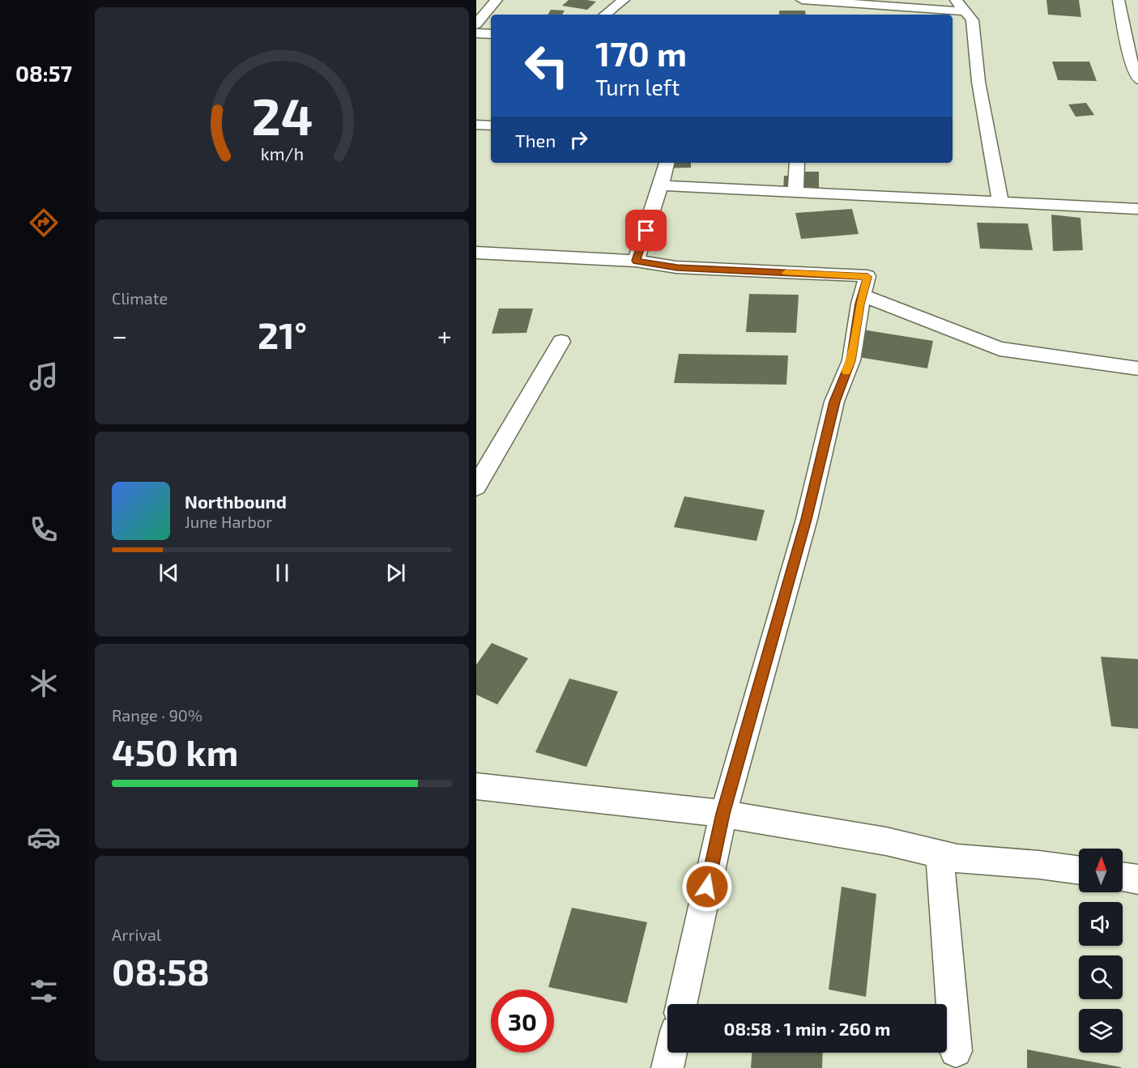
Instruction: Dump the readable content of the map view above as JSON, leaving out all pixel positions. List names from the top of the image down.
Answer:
{
  "north": "top",
  "page": {
    "tabs": "08:57",
    "turn": ["170 m", "Turn left"],
    "then": "Then",
    "tile": [
      "Climate",
      ["Range · 90%", "450 km"],
      ["Arrival", "08:58"]
    ],
    "heat": ["−", "21°", "+"],
    "song": ["Northbound", "June Harbor"],
    "limit": "30",
    "trip": "08:58 · 1 min · 260 m",
    "gauge": ["24", "km/h"]
  }
}
